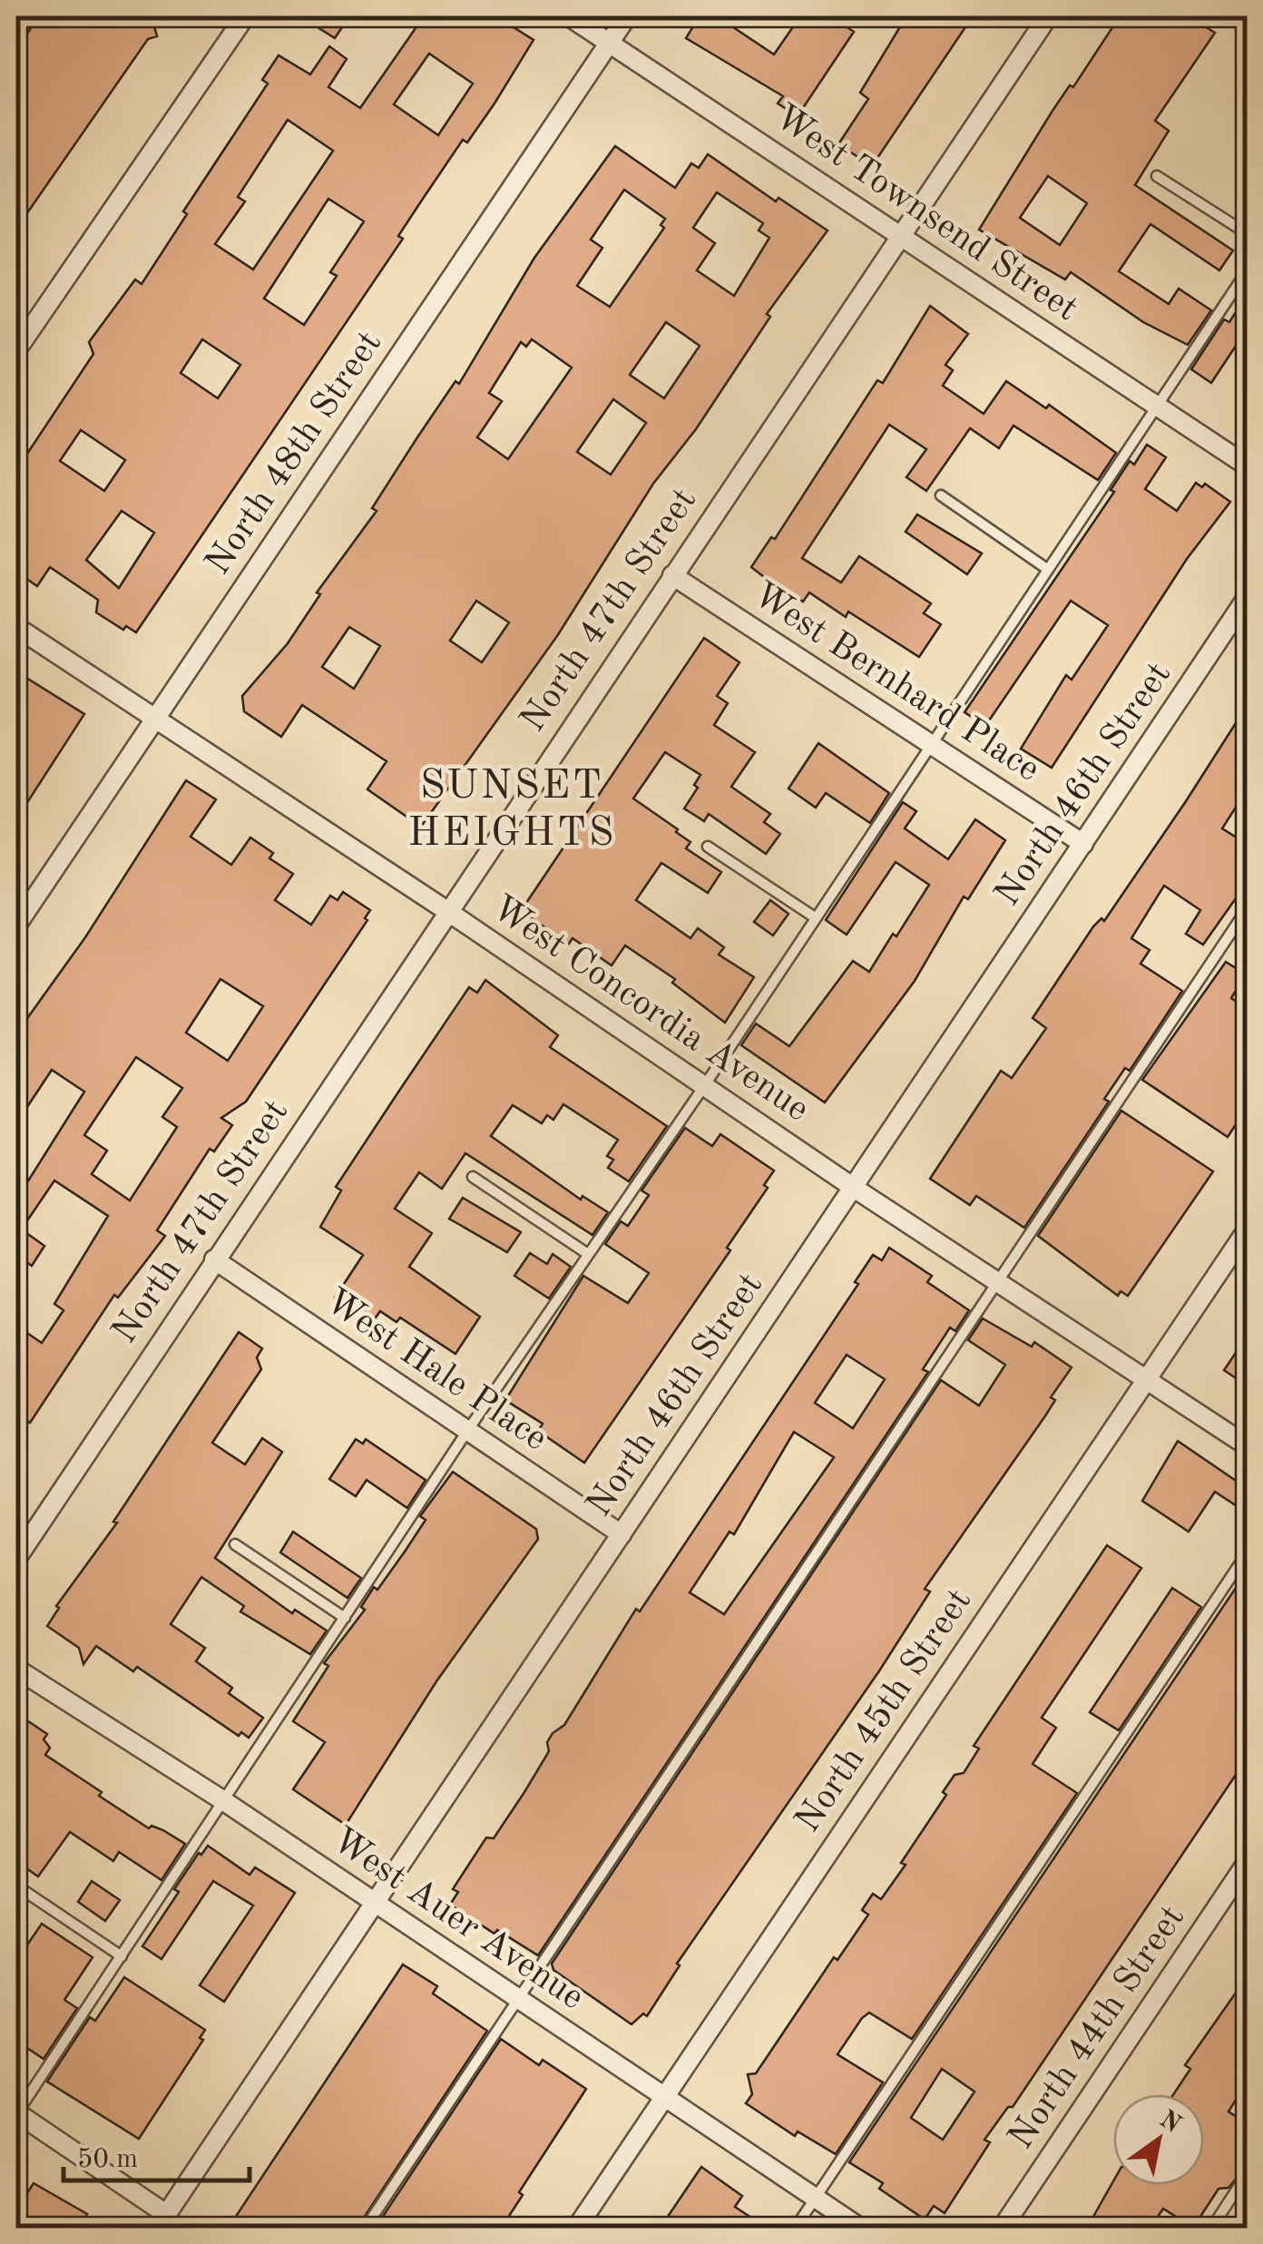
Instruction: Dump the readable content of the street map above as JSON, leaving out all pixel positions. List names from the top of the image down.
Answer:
{
  "streets": {
    "street": [
      "West Townsend Street",
      "North 48th Street",
      "North 47th Street",
      "West Bernhard Place",
      "North 46th Street",
      "West Concordia Avenue",
      "West Hale Place",
      "North 45th Street",
      "West Auer Avenue",
      "North 44th Street"
    ]
  },
  "crossings": [
    ["West Townsend Street", "North 48th Street"],
    ["West Townsend Street", "North 47th Street"],
    ["North 48th Street", "West Concordia Avenue"],
    ["North 47th Street", "West Bernhard Place"],
    ["North 47th Street", "West Concordia Avenue"],
    ["North 47th Street", "West Hale Place"],
    ["West Bernhard Place", "North 46th Street"],
    ["North 46th Street", "West Concordia Avenue"],
    ["North 46th Street", "West Hale Place"],
    ["North 46th Street", "West Auer Avenue"],
    ["West Concordia Avenue", "North 45th Street"],
    ["North 45th Street", "West Auer Avenue"]
  ],
  "districts": ["SUNSET HEIGHTS"],
  "scale_bar": "50 m",
  "north": "top right"
}
